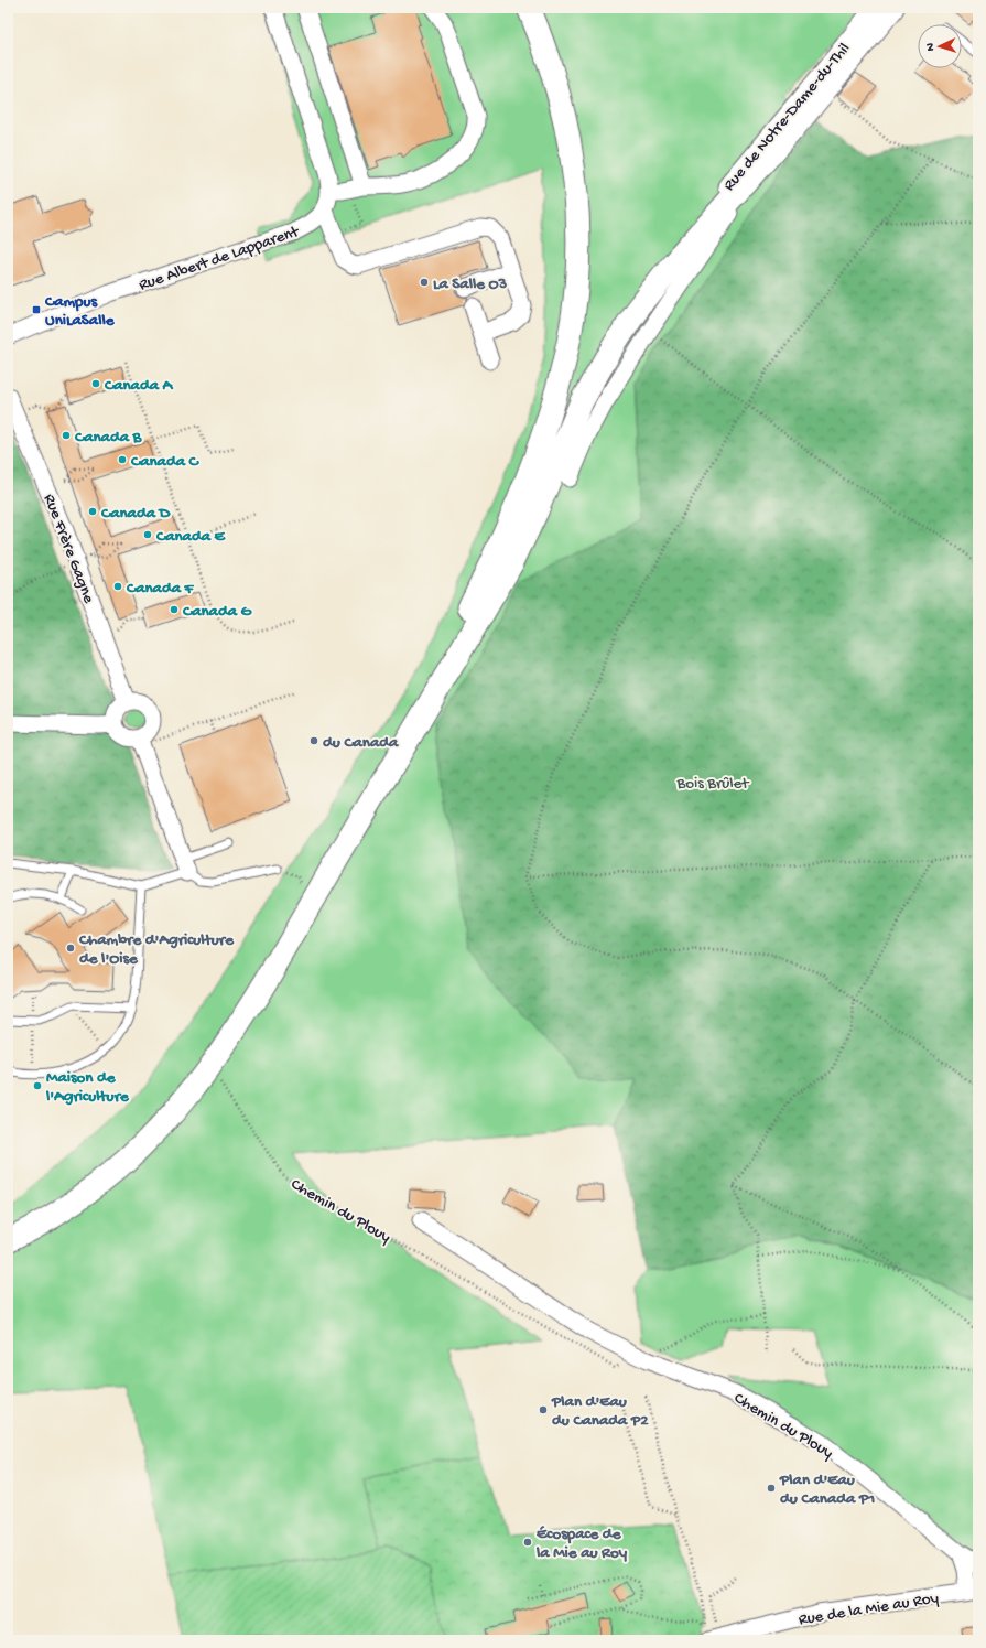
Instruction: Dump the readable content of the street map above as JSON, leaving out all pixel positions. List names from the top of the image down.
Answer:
{
  "streets": {
    "main road": ["Rue de Notre-Dame-du-Thil"],
    "street": [
      "Rue Albert de Lapparent",
      "Rue Frère Gagne",
      "Chemin du Plouy",
      "Rue de la Mie au Roy"
    ]
  },
  "parks": ["Bois Brûlet"],
  "places": {
    "other": [
      "La Salle O3",
      "Canada A",
      "Canada B",
      "Canada C",
      "Canada D",
      "Canada E",
      "Canada F",
      "Canada G",
      "du Canada",
      "Chambre d'Agriculture de l'Oise",
      "Maison de l'Agriculture",
      "Plan d'Eau du Canada P2",
      "Plan d'Eau du Canada P1",
      "Écospace de la Mie au Roy"
    ],
    "transit": ["Campus UniLaSalle"]
  },
  "north": "left"
}
